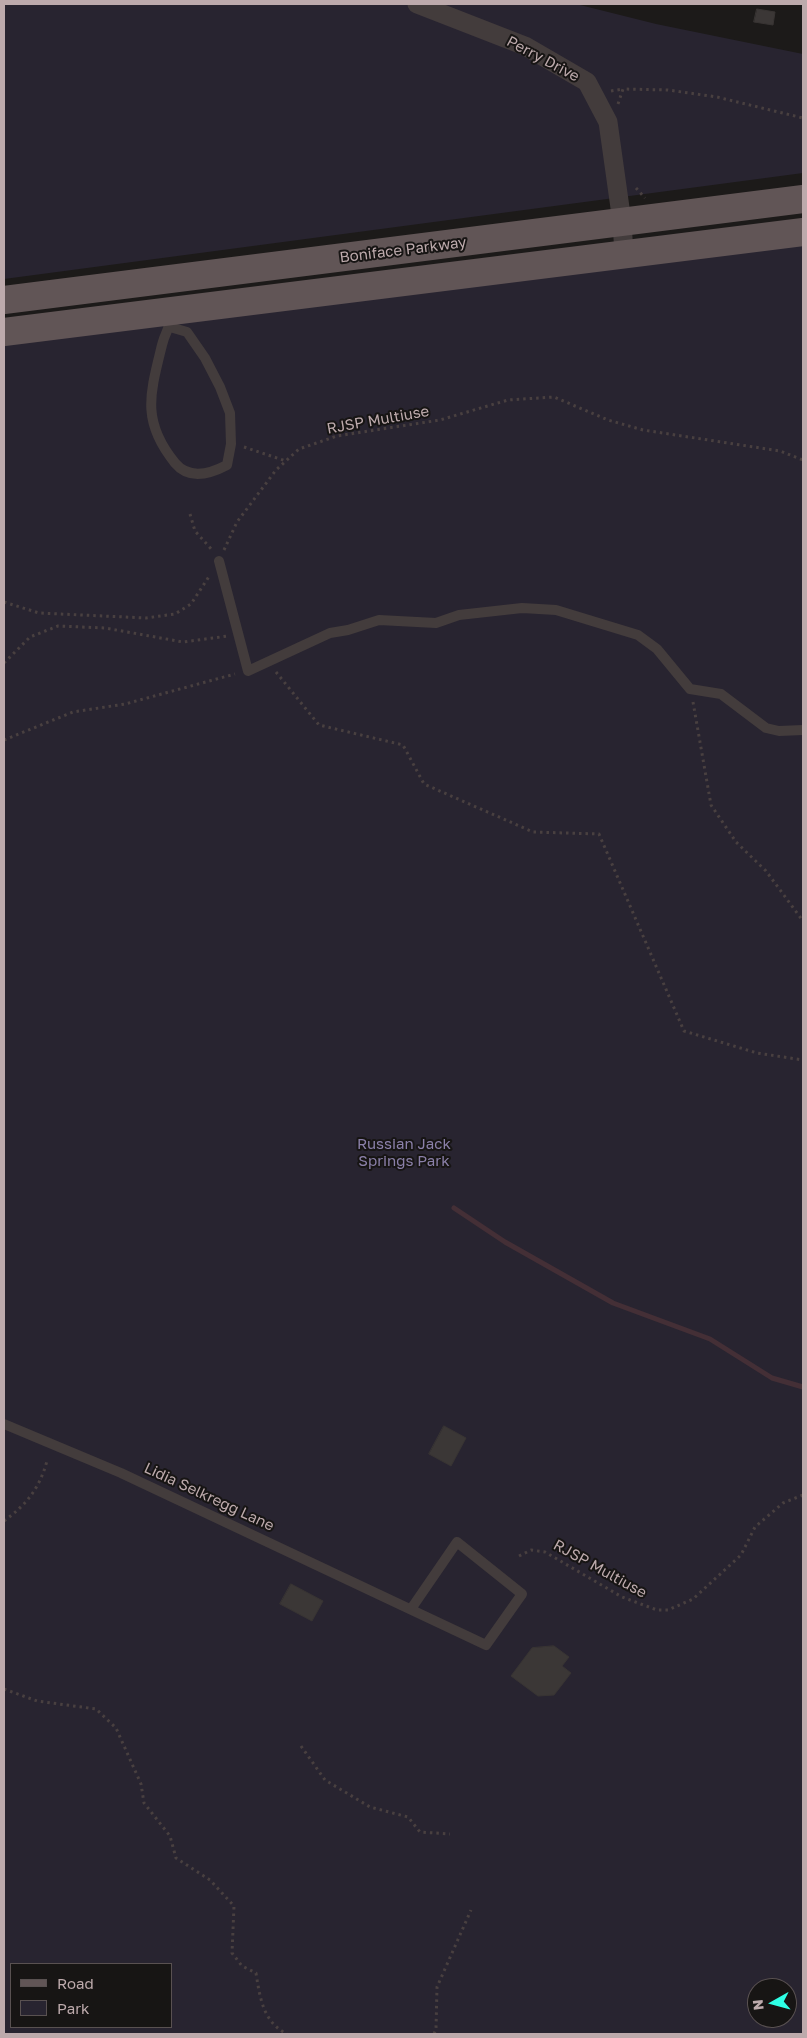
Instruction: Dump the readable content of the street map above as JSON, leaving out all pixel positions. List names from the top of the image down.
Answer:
{
  "streets": {
    "main road": ["Boniface Parkway"],
    "street": ["Perry Drive"],
    "lane": ["Lidia Selkregg Lane"],
    "path": ["RJSP Multiuse"]
  },
  "crossings": [
    ["Perry Drive", "Boniface Parkway"]
  ],
  "parks": ["Russian Jack Springs Park"],
  "legend": ["Road", "Park"],
  "north": "left"
}
